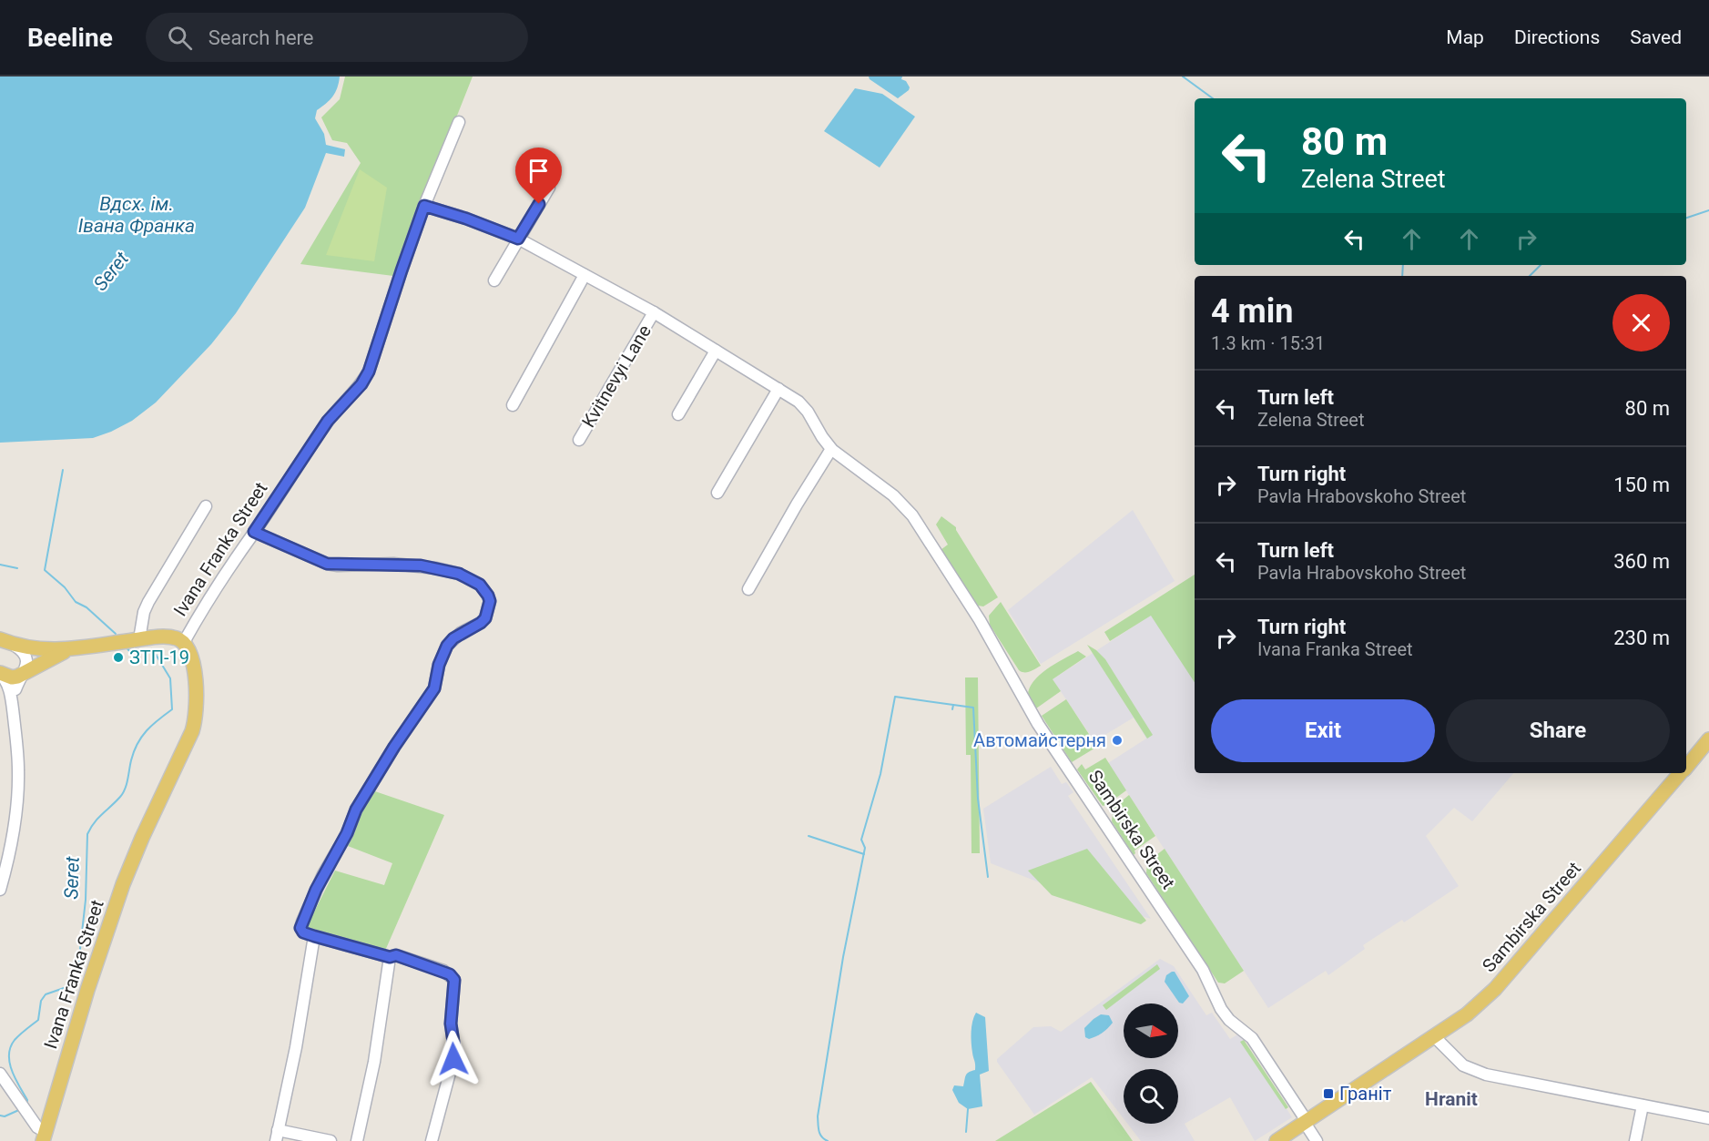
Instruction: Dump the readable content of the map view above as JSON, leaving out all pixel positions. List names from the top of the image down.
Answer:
{
  "streets": {
    "main road": ["Ivana Franka Street", "Sambirska Street"],
    "street": ["Kvitnevyi Lane"]
  },
  "crossings": [
    ["Kvitnevyi Lane", "Sambirska Street"],
    ["Ivana Franka Street", "Sambirska Street"]
  ],
  "districts": ["Hranit"],
  "water": ["Вдсх. ім. Івана Франка", "Seret"],
  "places": {
    "other": ["ЗТП-19", "Автомайстерня"],
    "transit": ["Граніт"]
  },
  "north": "right",
  "page": {
    "header": "Beeline",
    "search": "Search here",
    "nav": ["Map", "Directions", "Saved"],
    "turn": ["80 m", "Zelena Street"],
    "heading": ["4 min", "1.3 km · 15:31"],
    "list": [
      {
        "name": "Turn left",
        "note": "Zelena Street",
        "value": "80 m"
      },
      {
        "name": "Turn right",
        "note": "Pavla Hrabovskoho Street",
        "value": "150 m"
      },
      {
        "name": "Turn left",
        "note": "Pavla Hrabovskoho Street",
        "value": "360 m"
      },
      {
        "name": "Turn right",
        "note": "Ivana Franka Street",
        "value": "230 m"
      }
    ],
    "buttons": ["Exit", "Share"]
  }
}
